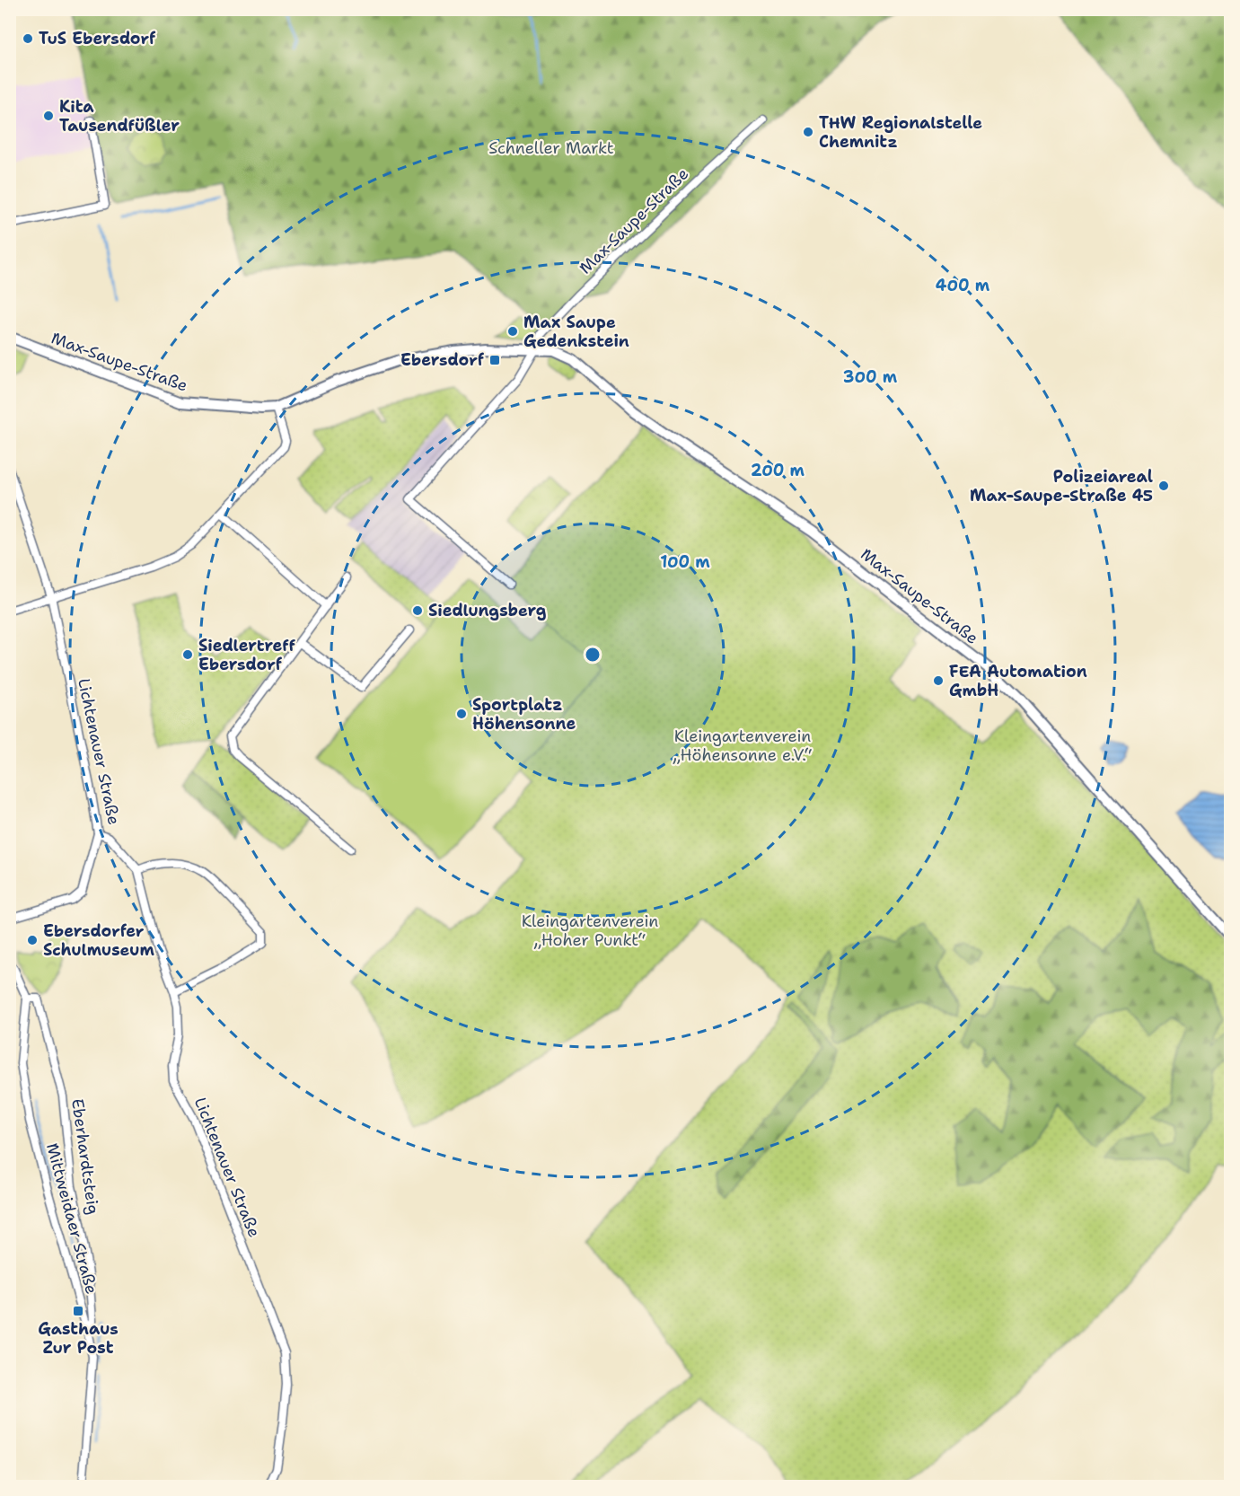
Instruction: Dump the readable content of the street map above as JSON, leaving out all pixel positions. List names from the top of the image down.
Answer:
{
  "streets": {
    "street": [
      "Max-Saupe-Straße",
      "Lichtenauer Straße",
      "Eberhardtsteig",
      "Mittweidaer Straße"
    ]
  },
  "crossings": [
    ["Eberhardtsteig", "Mittweidaer Straße"]
  ],
  "parks": ["Schneller Markt", "Kleingartenverein „Höhensonne e.V.“", "Kleingartenverein „Hoher Punkt“"],
  "places": {
    "other": [
      "TuS Ebersdorf",
      "Kita Tausendfüßler",
      "THW Regionalstelle Chemnitz",
      "Max Saupe Gedenkstein",
      "Polizeiareal Max-Saupe-Straße 45",
      "Siedlungsberg",
      "Siedlertreff Ebersdorf",
      "FEA Automation GmbH",
      "Sportplatz Höhensonne",
      "Ebersdorfer Schulmuseum"
    ],
    "transit": ["Ebersdorf", "Gasthaus Zur Post"]
  },
  "rings": [
    "400 m",
    "300 m",
    "200 m",
    "100 m"
  ]
}
